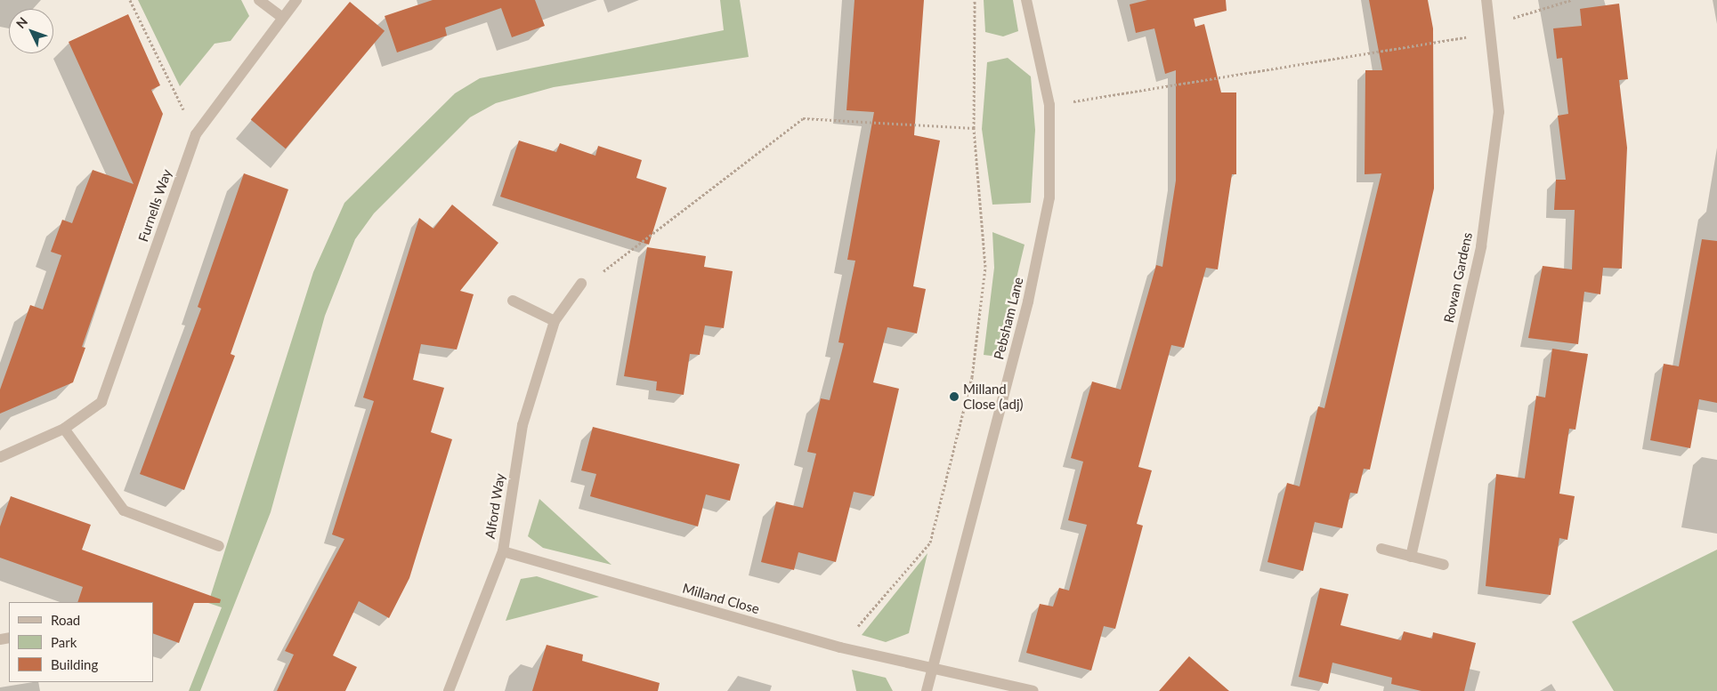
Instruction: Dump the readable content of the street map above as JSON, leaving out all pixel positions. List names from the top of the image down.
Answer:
{
  "streets": {
    "street": [
      "Furnells Way",
      "Rowan Gardens",
      "Pebsham Lane",
      "Alford Way",
      "Milland Close"
    ]
  },
  "crossings": [
    ["Pebsham Lane", "Milland Close"],
    ["Alford Way", "Milland Close"]
  ],
  "places": ["Milland Close (adj)"],
  "legend": ["Road", "Park", "Building"],
  "north": "top left"
}
